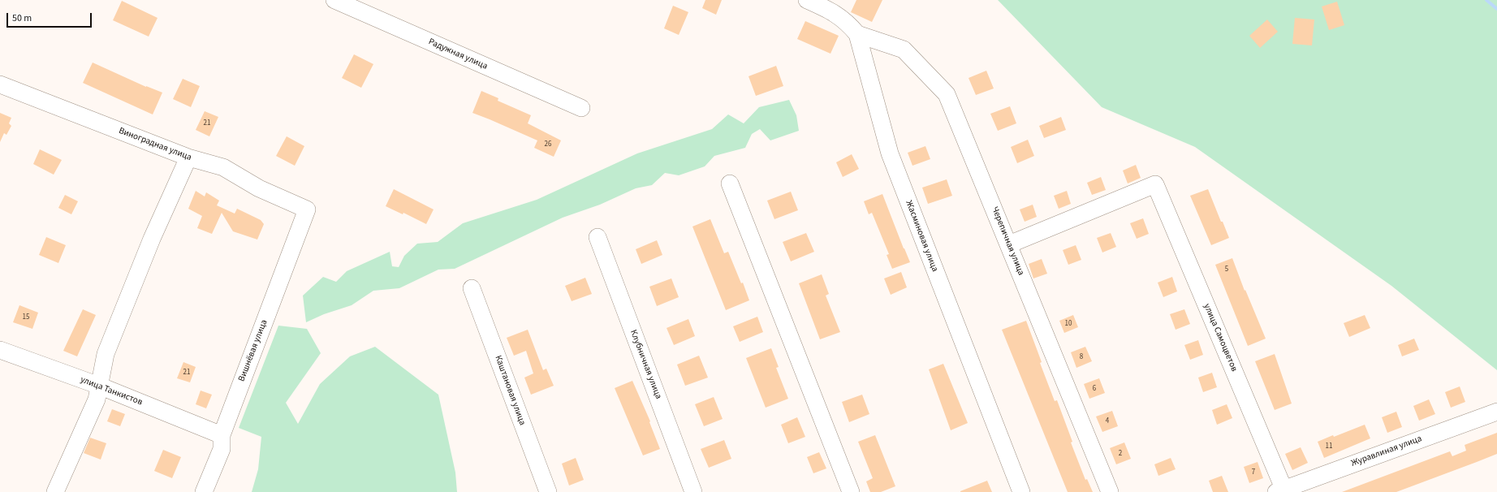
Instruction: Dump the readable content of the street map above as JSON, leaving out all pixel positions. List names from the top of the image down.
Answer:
{
  "streets": {
    "street": [
      "Радужная улица",
      "Виноградная улица",
      "Жасминовая улица",
      "Черепичная улица",
      "улица Самоцветов",
      "Вишнёвая улица",
      "Клубничная улица",
      "Каштановая улица",
      "улица Танкистов",
      "Журавлиная улица"
    ]
  },
  "crossings": [
    ["Виноградная улица", "Вишнёвая улица"],
    ["Жасминовая улица", "Черепичная улица"],
    ["Черепичная улица", "улица Самоцветов"],
    ["улица Самоцветов", "Журавлиная улица"],
    ["Вишнёвая улица", "улица Танкистов"]
  ],
  "house_numbers": [
    "21",
    "26",
    "5",
    "15",
    "10",
    "8",
    "21",
    "6",
    "4",
    "11",
    "2",
    "7"
  ],
  "scale_bar": "50 m"
}
